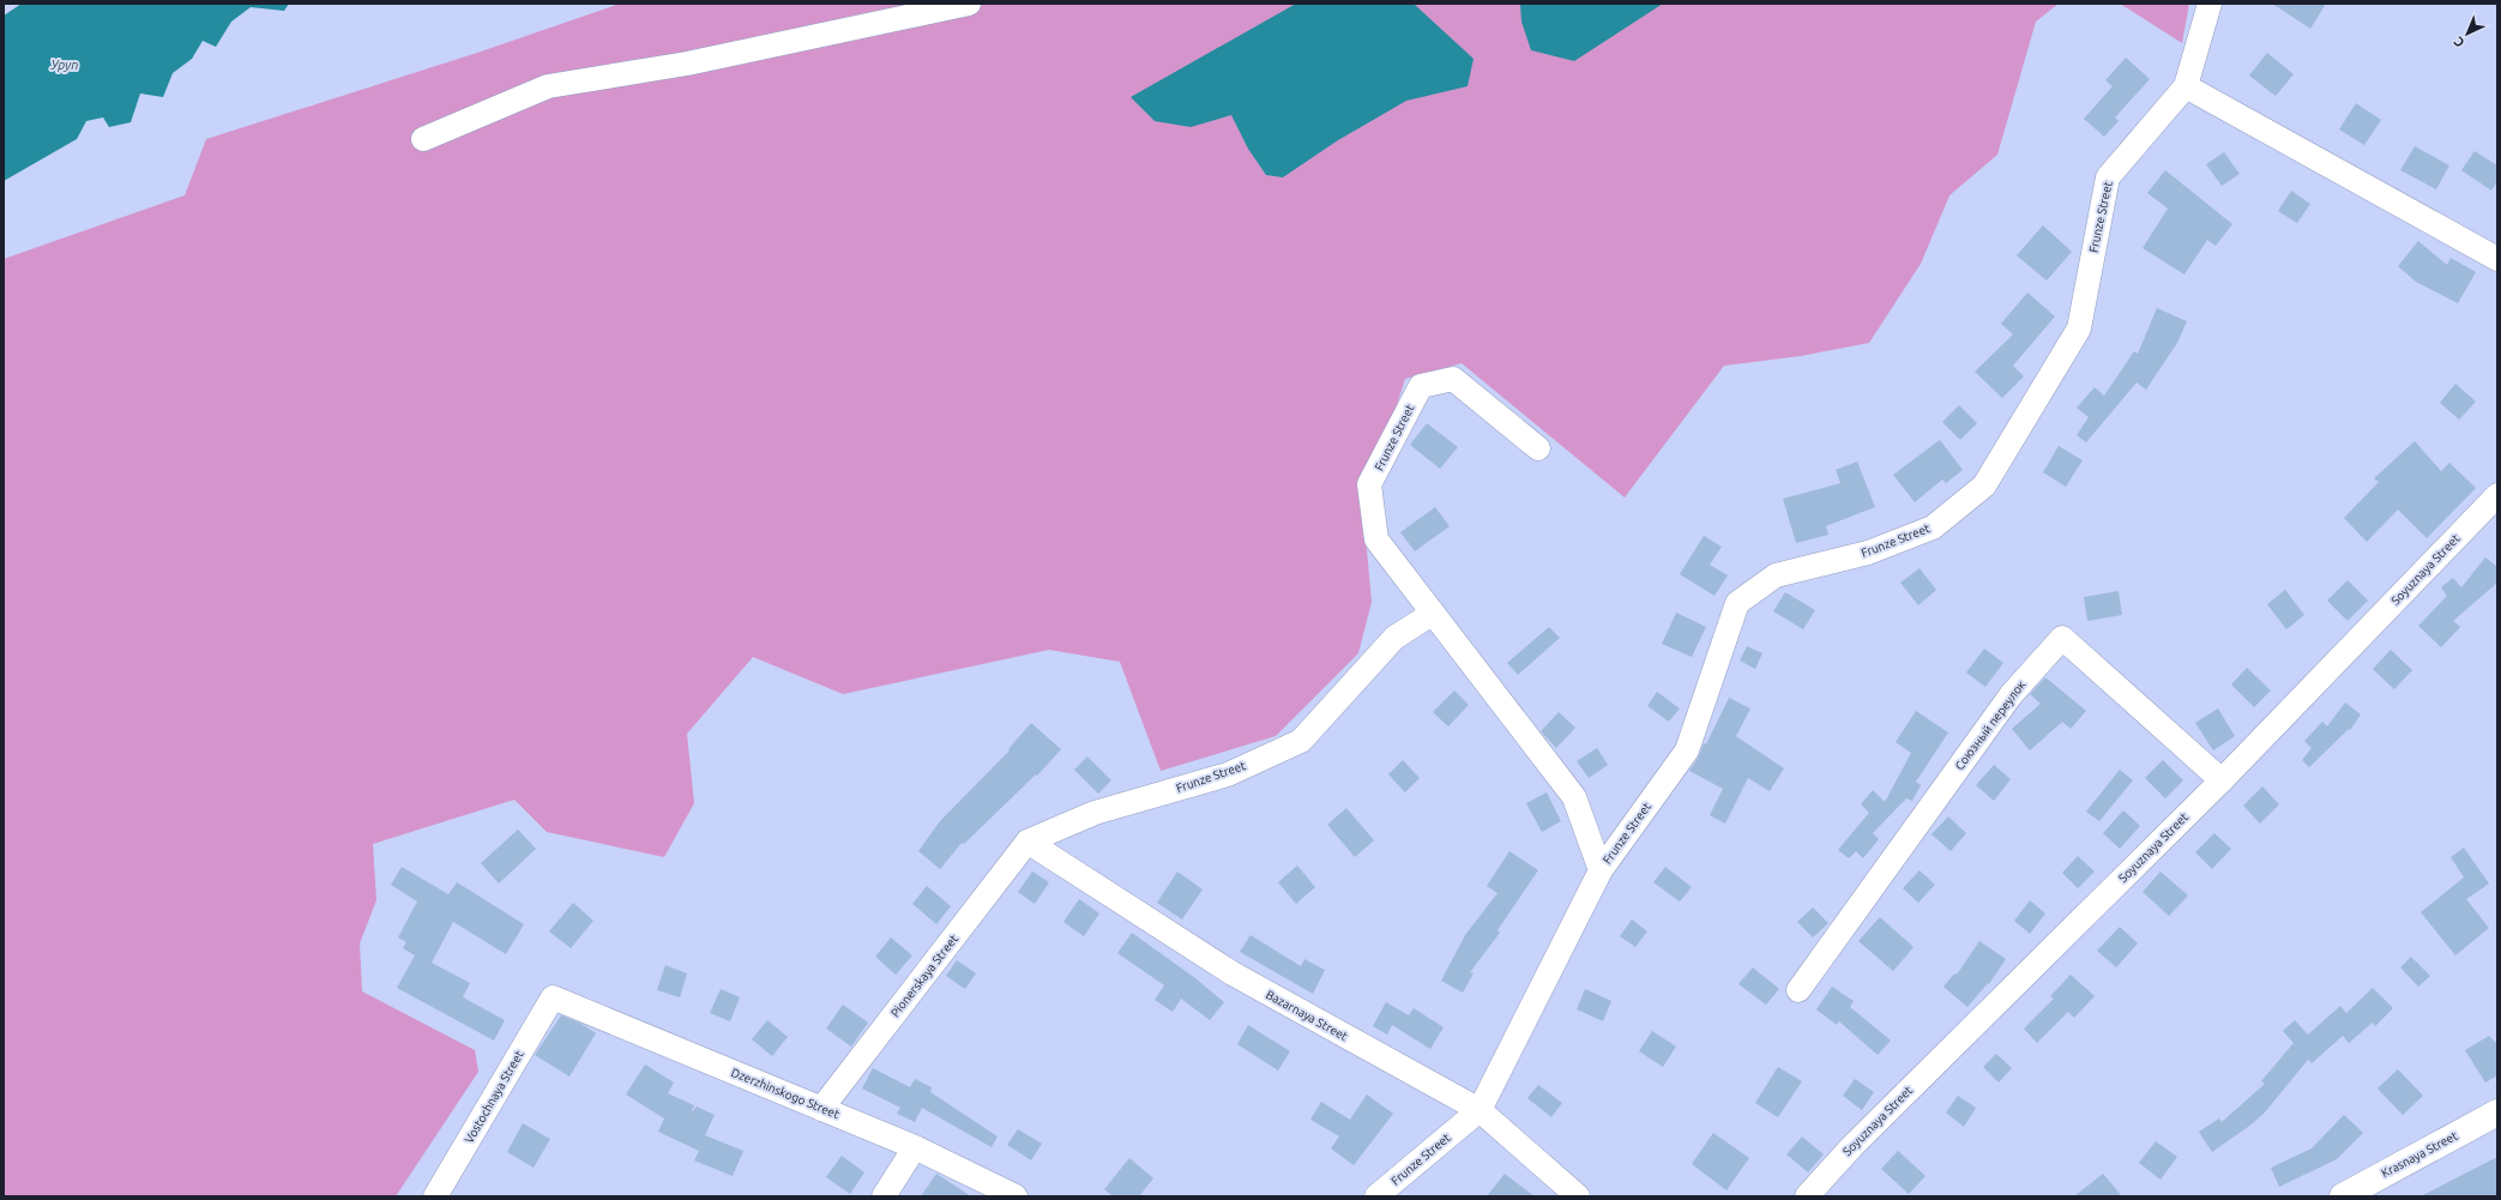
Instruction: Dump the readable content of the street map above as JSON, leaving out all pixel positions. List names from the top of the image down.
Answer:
{
  "streets": {
    "street": [
      "Frunze Street",
      "Soyuznaya Street",
      "Союзный переулок",
      "Pionerskaya Street",
      "Bazarnaya Street",
      "Dzerzhinskogo Street",
      "Vostochnaya Street",
      "Krasnaya Street"
    ]
  },
  "crossings": [
    ["Frunze Street", "Pionerskaya Street"],
    ["Frunze Street", "Bazarnaya Street"],
    ["Soyuznaya Street", "Союзный переулок"],
    ["Pionerskaya Street", "Bazarnaya Street"],
    ["Pionerskaya Street", "Dzerzhinskogo Street"],
    ["Dzerzhinskogo Street", "Vostochnaya Street"]
  ],
  "water": ["Уруп"],
  "north": "bottom left"
}
